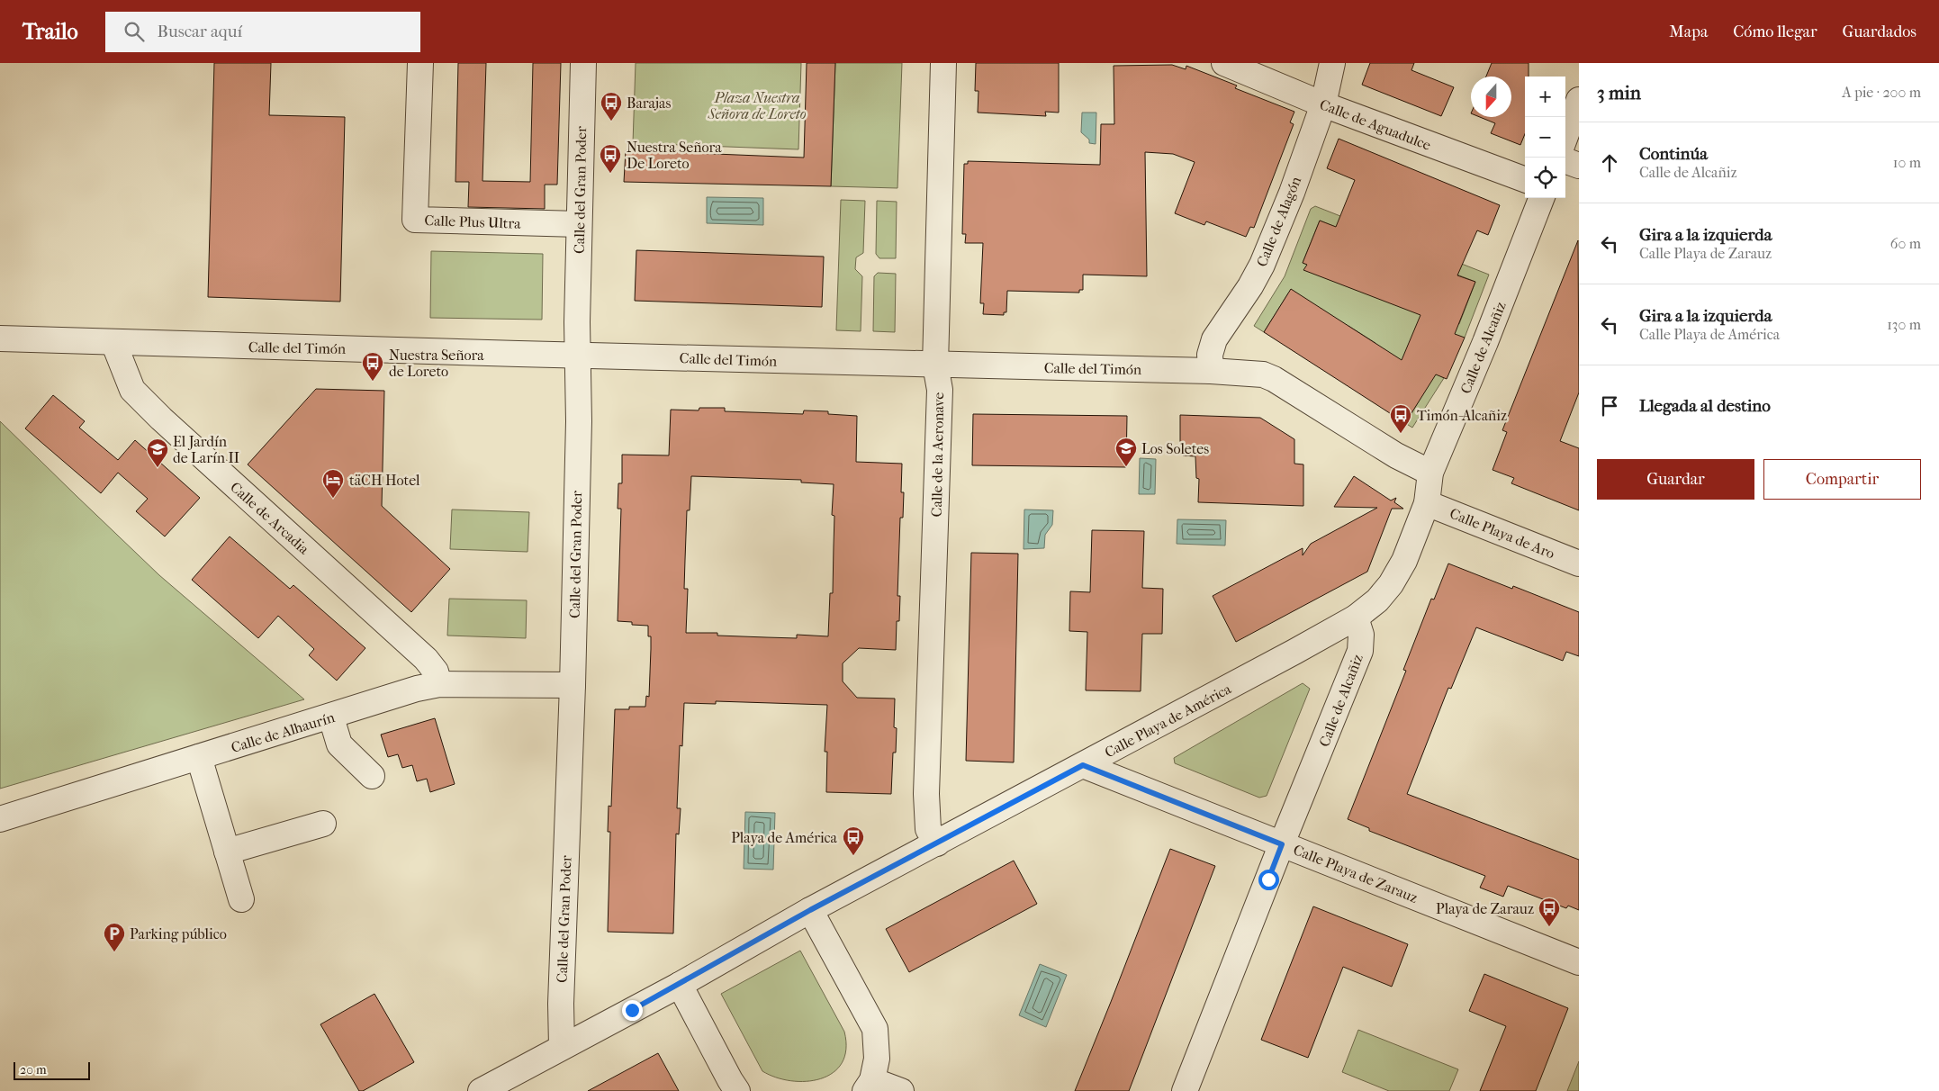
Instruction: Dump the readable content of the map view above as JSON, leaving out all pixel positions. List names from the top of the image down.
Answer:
{
  "streets": {
    "street": [
      "Calle de Aguadulce",
      "Calle del Gran Poder",
      "Calle Plus Ultra",
      "Calle de Alagón",
      "Calle del Timón",
      "Calle de Alcañiz",
      "Calle de la Aeronave",
      "Calle de Arcadia",
      "Calle Playa de Aro",
      "Calle Playa de América",
      "Calle de Alhaurín",
      "Calle Playa de Zarauz"
    ]
  },
  "crossings": [
    ["Calle de Aguadulce", "Calle de Alagón"],
    ["Calle del Gran Poder", "Calle Plus Ultra"],
    ["Calle del Gran Poder", "Calle del Timón"],
    ["Calle del Gran Poder", "Calle Playa de América"],
    ["Calle del Gran Poder", "Calle de Alhaurín"],
    ["Calle de Alagón", "Calle del Timón"],
    ["Calle del Timón", "Calle de Alcañiz"],
    ["Calle del Timón", "Calle de la Aeronave"],
    ["Calle del Timón", "Calle de Arcadia"],
    ["Calle de Alcañiz", "Calle Playa de Aro"],
    ["Calle de Alcañiz", "Calle Playa de América"],
    ["Calle de Alcañiz", "Calle Playa de Zarauz"],
    ["Calle de la Aeronave", "Calle Playa de América"],
    ["Calle de Arcadia", "Calle de Alhaurín"],
    ["Calle Playa de América", "Calle Playa de Zarauz"]
  ],
  "parks": ["Plaza Nuestra Señora de Loreto"],
  "places": {
    "bus stop": [
      "Barajas",
      "Nuestra Señora De Loreto",
      "Nuestra Señora de Loreto",
      "Timón-Alcañiz",
      "Playa de América",
      "Playa de Zarauz"
    ],
    "school or university": ["Los Soletes", "El Jardín de Larín II"],
    "hotel": ["täCH Hotel"],
    "parking": ["Parking público"]
  },
  "scale_bar": "20 m",
  "north": "bottom",
  "page": {
    "header": "Trailo",
    "search": "Buscar aquí",
    "nav": ["Mapa", "Cómo llegar", "Guardados"],
    "heading": ["3 min", "A pie · 200 m"],
    "map_buttons": ["+", "−"],
    "list": [
      ["Continúa", "Calle de Alcañiz", "10 m"],
      ["Gira a la izquierda", "Calle Playa de Zarauz", "60 m"],
      ["Gira a la izquierda", "Calle Playa de América", "130 m"],
      "Llegada al destino"
    ],
    "buttons": ["Guardar", "Compartir"],
    "scale": "20 m"
  }
}
